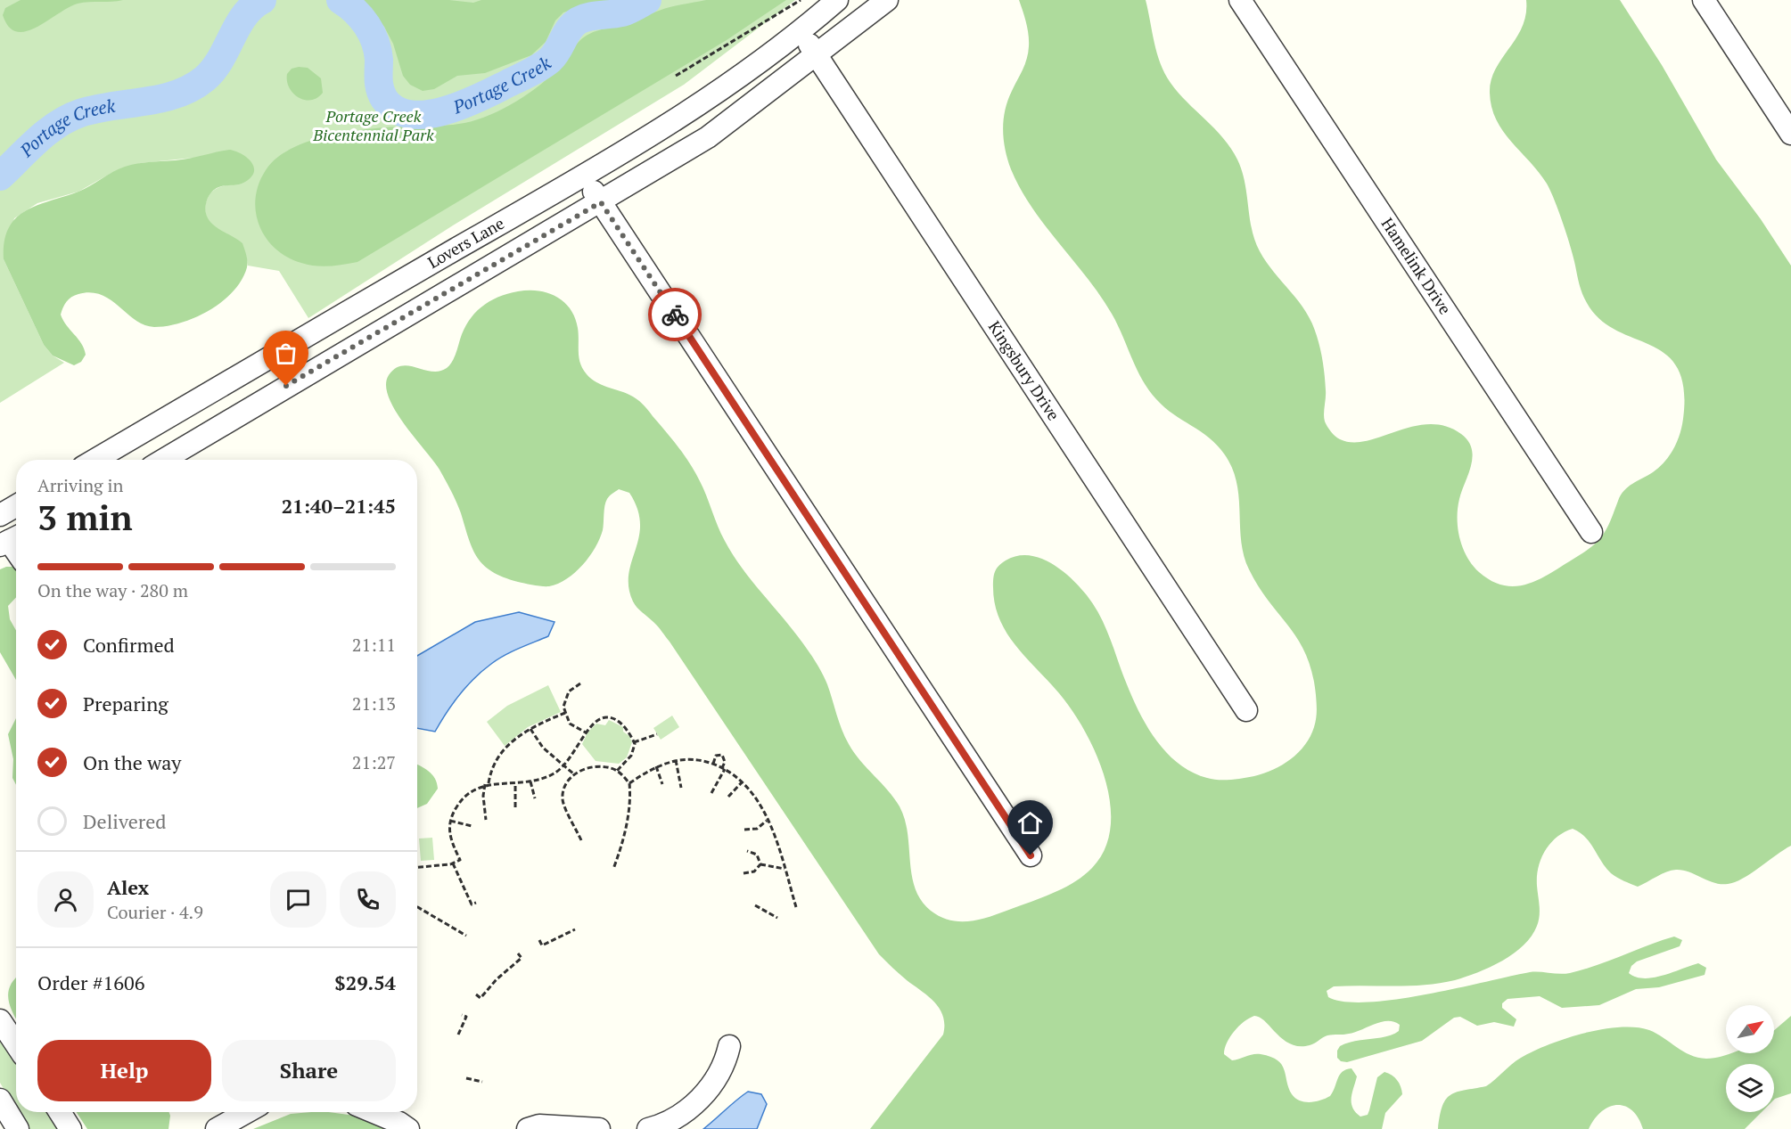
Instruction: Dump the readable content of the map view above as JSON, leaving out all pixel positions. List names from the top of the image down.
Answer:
{
  "streets": {
    "street": ["Lovers Lane", "Hamelink Drive", "Kingsbury Drive"]
  },
  "crossings": [
    ["Lovers Lane", "Kingsbury Drive"]
  ],
  "water": ["Portage Creek"],
  "parks": ["Portage Creek Bicentennial Park"],
  "north": "top right",
  "page": {
    "heading": ["3 min", "Arriving in", "21:40–21:45"],
    "panel": [
      "Alex",
      "Courier · 4.9",
      "Order #1606",
      "$29.54"
    ],
    "bar": "On the way · 280 m",
    "list": [
      ["Confirmed", "21:11"],
      ["Preparing", "21:13"],
      ["On the way", "21:27"],
      "Delivered"
    ],
    "buttons": ["Help", "Share"]
  }
}
